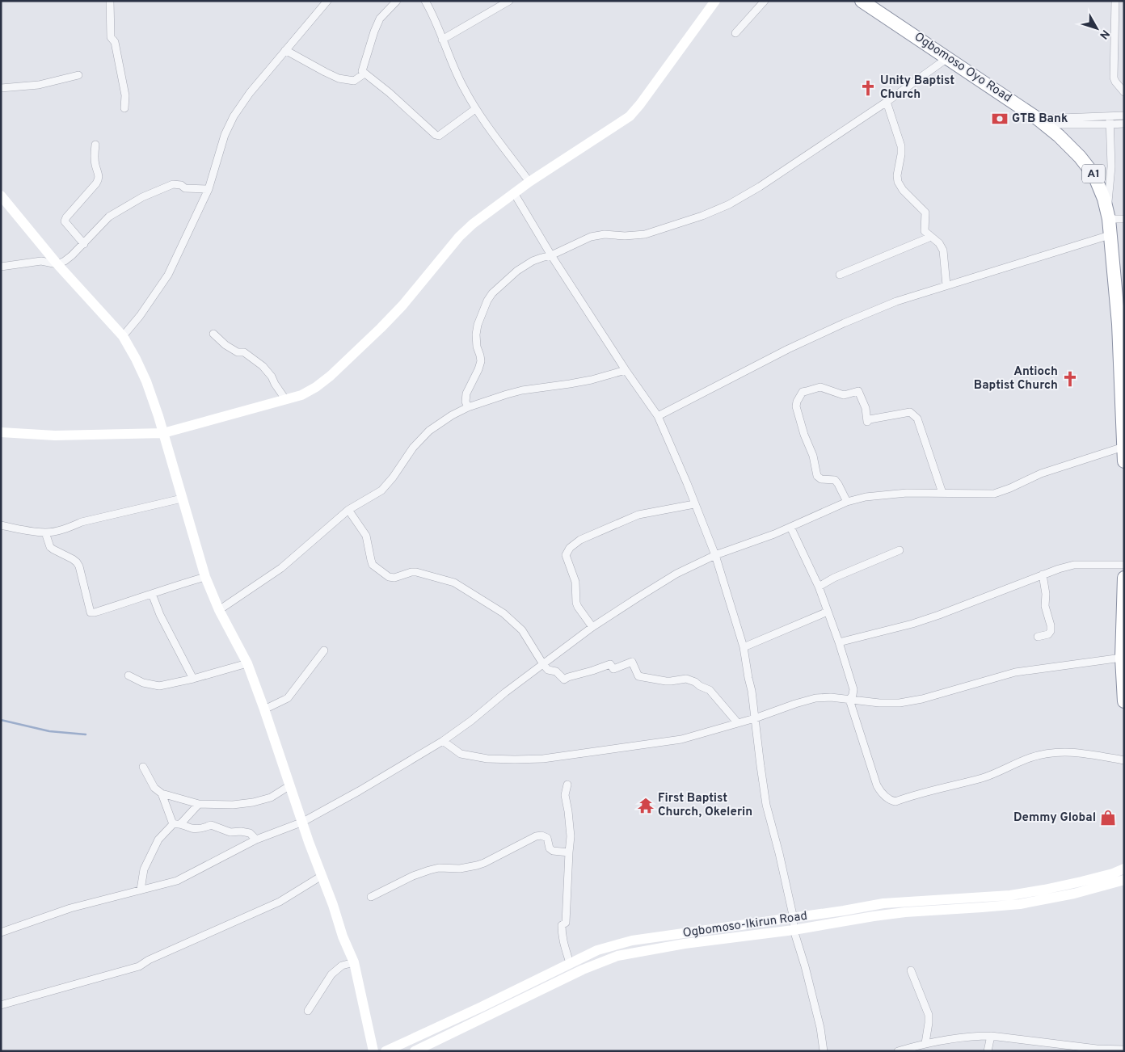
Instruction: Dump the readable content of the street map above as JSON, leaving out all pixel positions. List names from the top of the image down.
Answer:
{
  "streets": {
    "highway": ["Ogbomoso Oyo Road", "A1"],
    "street": ["Ogbomoso-Ikirun Road"]
  },
  "places": {
    "church": ["Unity Baptist Church", "Antioch Baptist Church"],
    "bank": ["GTB Bank"],
    "temple": ["First Baptist Church, Okelerin"],
    "shop": ["Demmy Global"]
  },
  "north": "bottom right"
}
